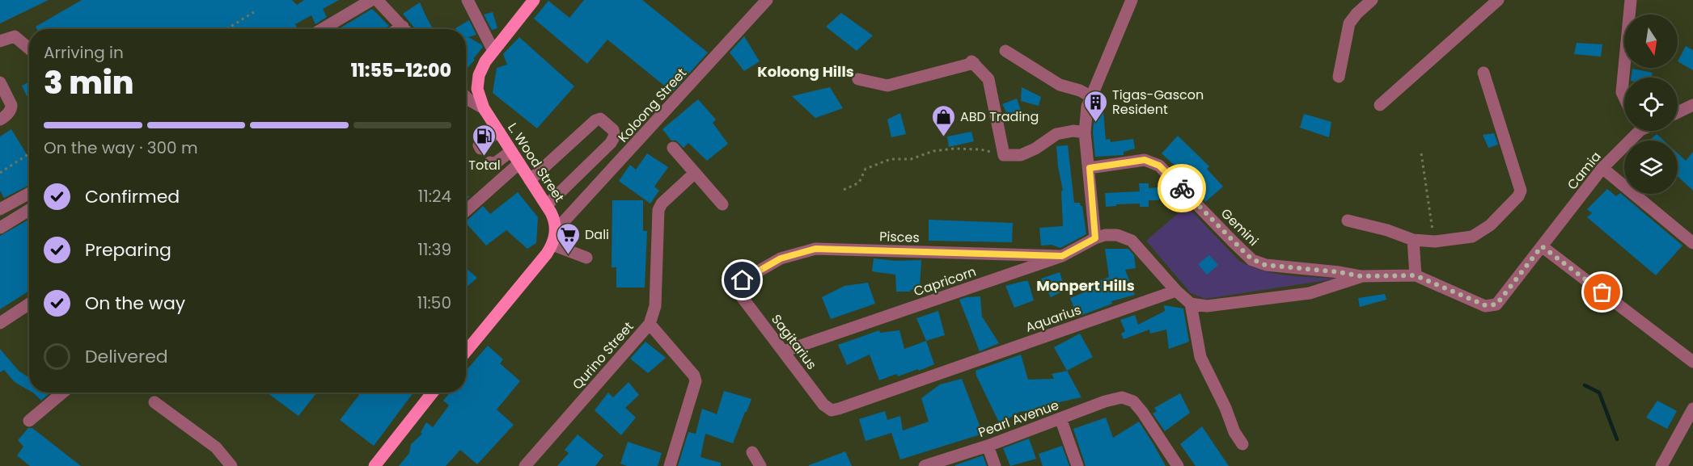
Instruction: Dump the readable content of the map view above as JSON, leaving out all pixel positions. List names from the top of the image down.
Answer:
{
  "streets": {
    "main road": ["L. Wood Street"],
    "street": [
      "Koloong Street",
      "Camia",
      "Gemini",
      "Pisces",
      "Capricorn",
      "Aquarius",
      "Sagitarius",
      "Qurino Street",
      "Pearl Avenue"
    ]
  },
  "crossings": [
    ["Koloong Street", "L. Wood Street"],
    ["Pisces", "Capricorn"],
    ["Pisces", "Sagitarius"],
    ["Capricorn", "Aquarius"],
    ["Capricorn", "Sagitarius"],
    ["Aquarius", "Sagitarius"]
  ],
  "districts": ["Koloong Hills", "Monpert Hills"],
  "places": {
    "building": ["Tigas-Gascon Resident"],
    "shop": ["ABD Trading"],
    "fuel station": ["Total"],
    "supermarket": ["Dali"]
  },
  "north": "bottom",
  "page": {
    "heading": ["3 min", "Arriving in", "11:55–12:00"],
    "bar": "On the way · 300 m",
    "list": [
      ["Confirmed", "11:24"],
      ["Preparing", "11:39"],
      ["On the way", "11:50"],
      "Delivered"
    ]
  }
}
